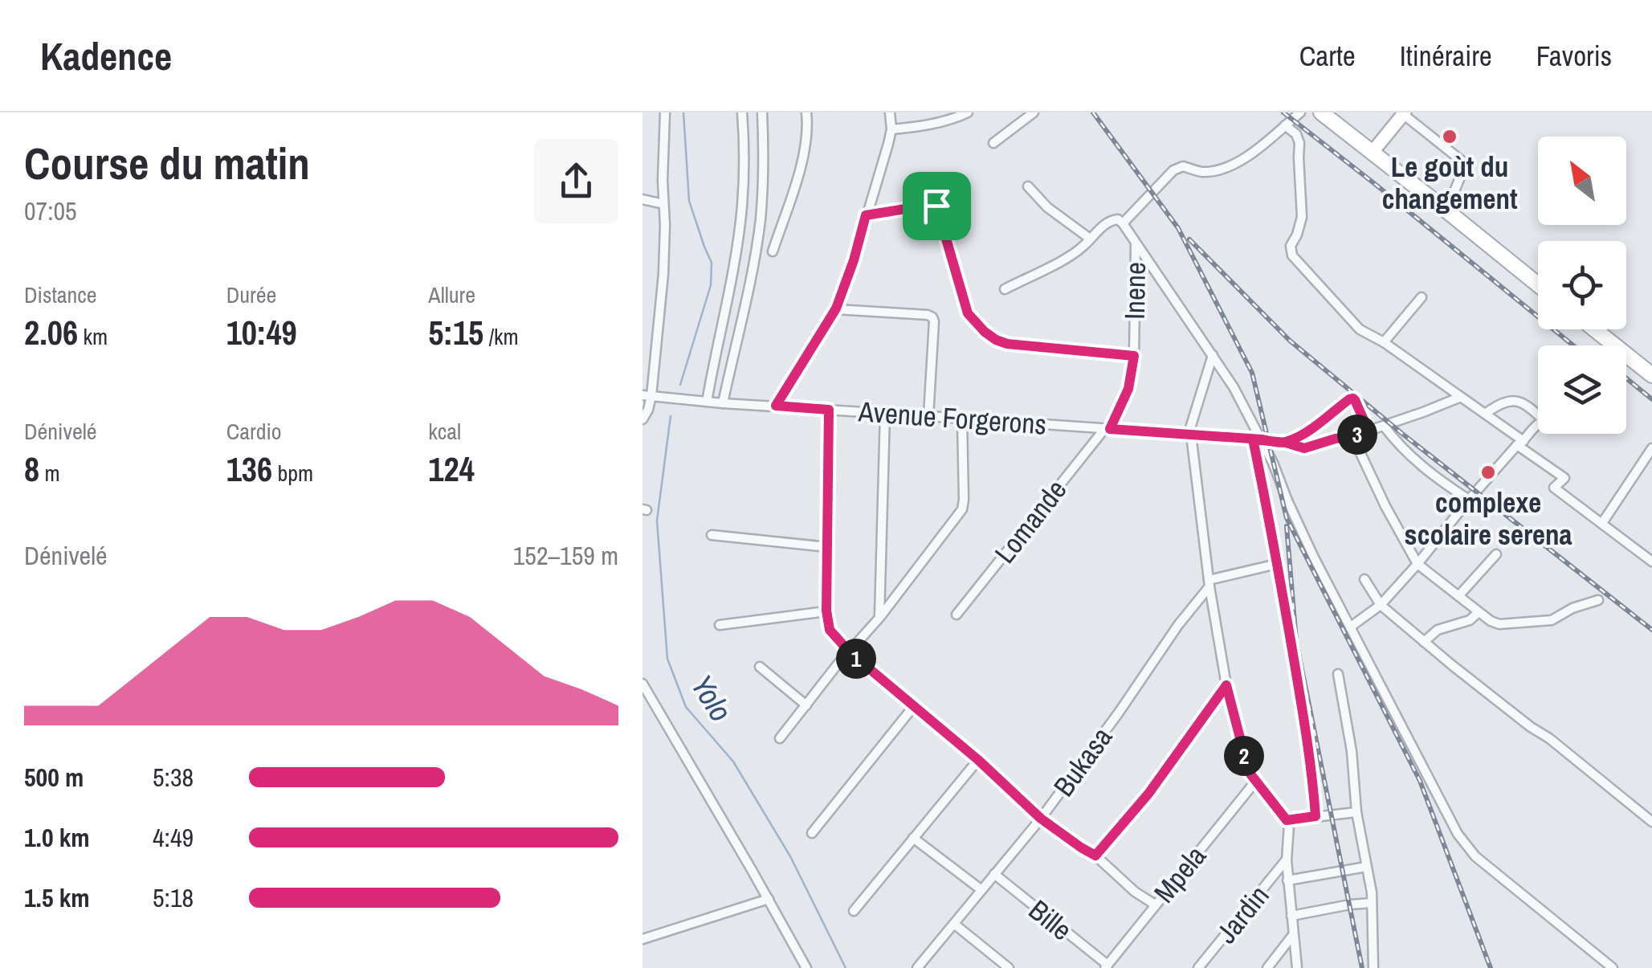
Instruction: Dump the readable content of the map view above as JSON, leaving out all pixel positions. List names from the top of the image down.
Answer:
{
  "streets": {
    "street": [
      "Inene",
      "Avenue Forgerons",
      "Lomande",
      "Bukasa",
      "Mpela",
      "Jardin",
      "Bille"
    ]
  },
  "crossings": [
    ["Inene", "Avenue Forgerons"],
    ["Inene", "Lomande"],
    ["Avenue Forgerons", "Lomande"],
    ["Bukasa", "Bille"],
    ["Mpela", "Bille"]
  ],
  "water": ["Yolo"],
  "places": ["Le goùt du changement", "complexe scolaire serena"],
  "north": "top left",
  "page": {
    "header": "Kadence",
    "nav": ["Carte", "Itinéraire", "Favoris"],
    "heading": ["Course du matin", "07:05"],
    "stats": [
      ["Distance", "2.06 km"],
      ["Durée", "10:49"],
      ["Allure", "5:15 /km"],
      ["Dénivelé", "8 m"],
      ["Cardio", "136 bpm"],
      ["kcal", "124"]
    ],
    "pins": ["3", "1", "2"],
    "chart": ["Dénivelé", "152–159 m"],
    "list": [
      {
        "name": "500 m",
        "note": "5:38"
      },
      {
        "name": "1.0 km",
        "note": "4:49"
      },
      {
        "name": "1.5 km",
        "note": "5:18"
      }
    ]
  }
}
